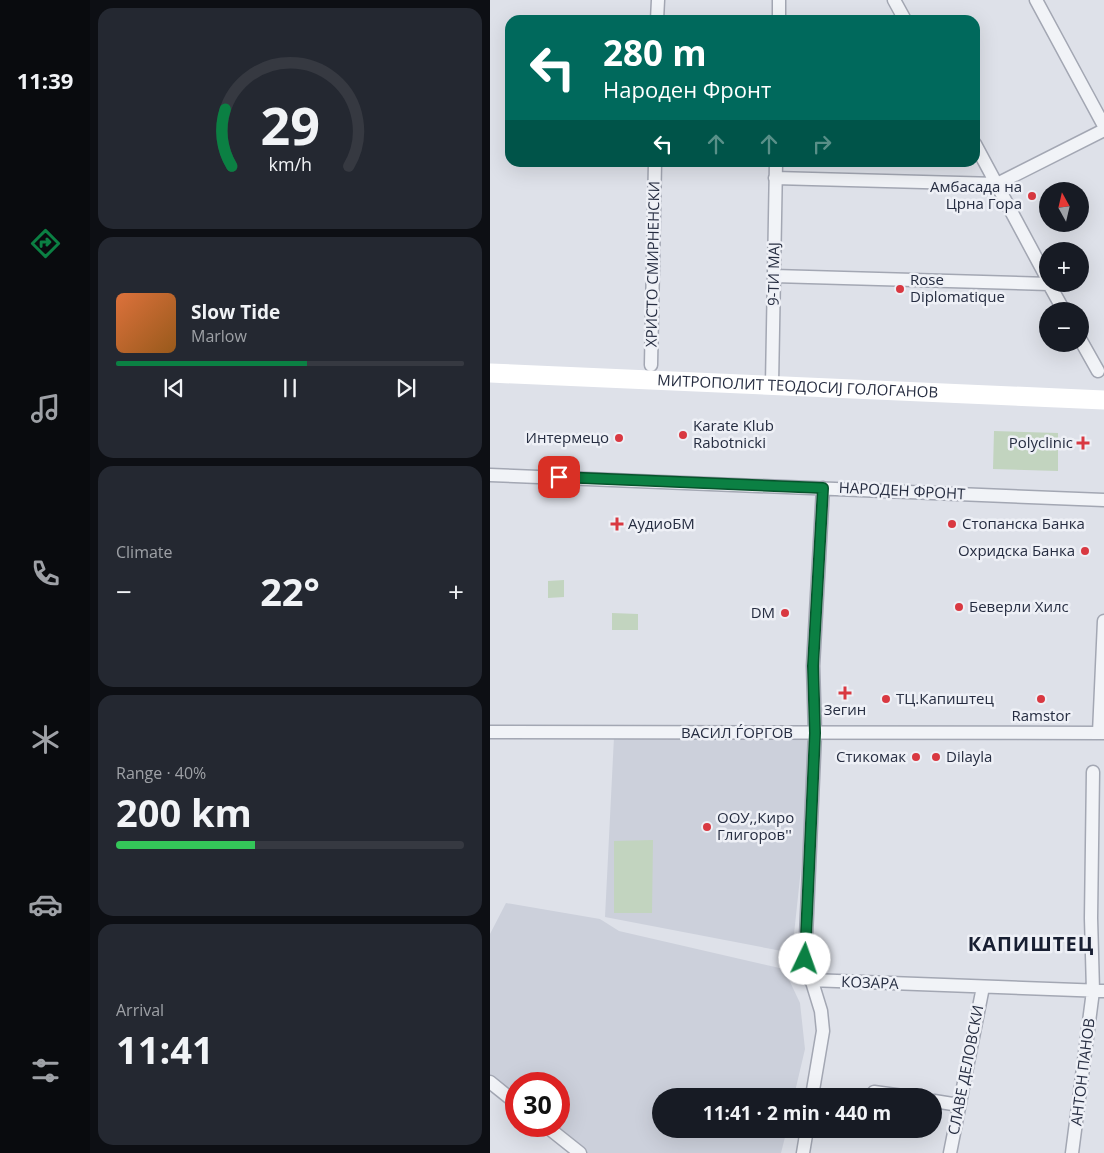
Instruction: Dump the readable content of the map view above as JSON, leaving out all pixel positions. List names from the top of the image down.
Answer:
{
  "streets": {
    "street": [
      "ХРИСТО СМИРНЕНСКИ",
      "9-ТИ МАЈ",
      "МИТРОПОЛИТ ТЕОДОСИЈ ГОЛОГАНОВ",
      "НАРОДЕН ФРОНТ",
      "ВАСИЛ ЃОРГОВ",
      "КОЗАРА",
      "СЛАВЕ ДЕЛОВСКИ",
      "АНТОН ПАНОВ"
    ]
  },
  "crossings": [
    ["9-ТИ МАЈ", "МИТРОПОЛИТ ТЕОДОСИЈ ГОЛОГАНОВ"],
    ["КОЗАРА", "СЛАВЕ ДЕЛОВСКИ"],
    ["КОЗАРА", "АНТОН ПАНОВ"]
  ],
  "districts": ["КАПИШТЕЦ"],
  "places": {
    "other": [
      "Амбасада на Црна Гора",
      "Rose Diplomatique",
      "Karate Klub Rabotnicki",
      "Интермецо",
      "Стопанска Банка",
      "Охридска Банка",
      "Беверли Хилс",
      "DM",
      "ТЦ.Капиштец",
      "Ramstor",
      "Стикомак",
      "Dilayla",
      "ООУ,,Киро Глигоров''"
    ],
    "health": ["Polyclinic", "АудиоБМ", "Зегин"]
  },
  "north": "top",
  "page": {
    "tabs": "11:39",
    "turn": ["280 m", "Народен Фронт"],
    "map_buttons": ["+", "−"],
    "song": ["Slow Tide", "Marlow"],
    "tile": [
      "Climate",
      ["Range · 40%", "200 km"],
      ["Arrival", "11:41"]
    ],
    "heat": ["−", "22°", "+"],
    "limit": "30",
    "trip": "11:41 · 2 min · 440 m",
    "gauge": ["29", "km/h"]
  }
}
